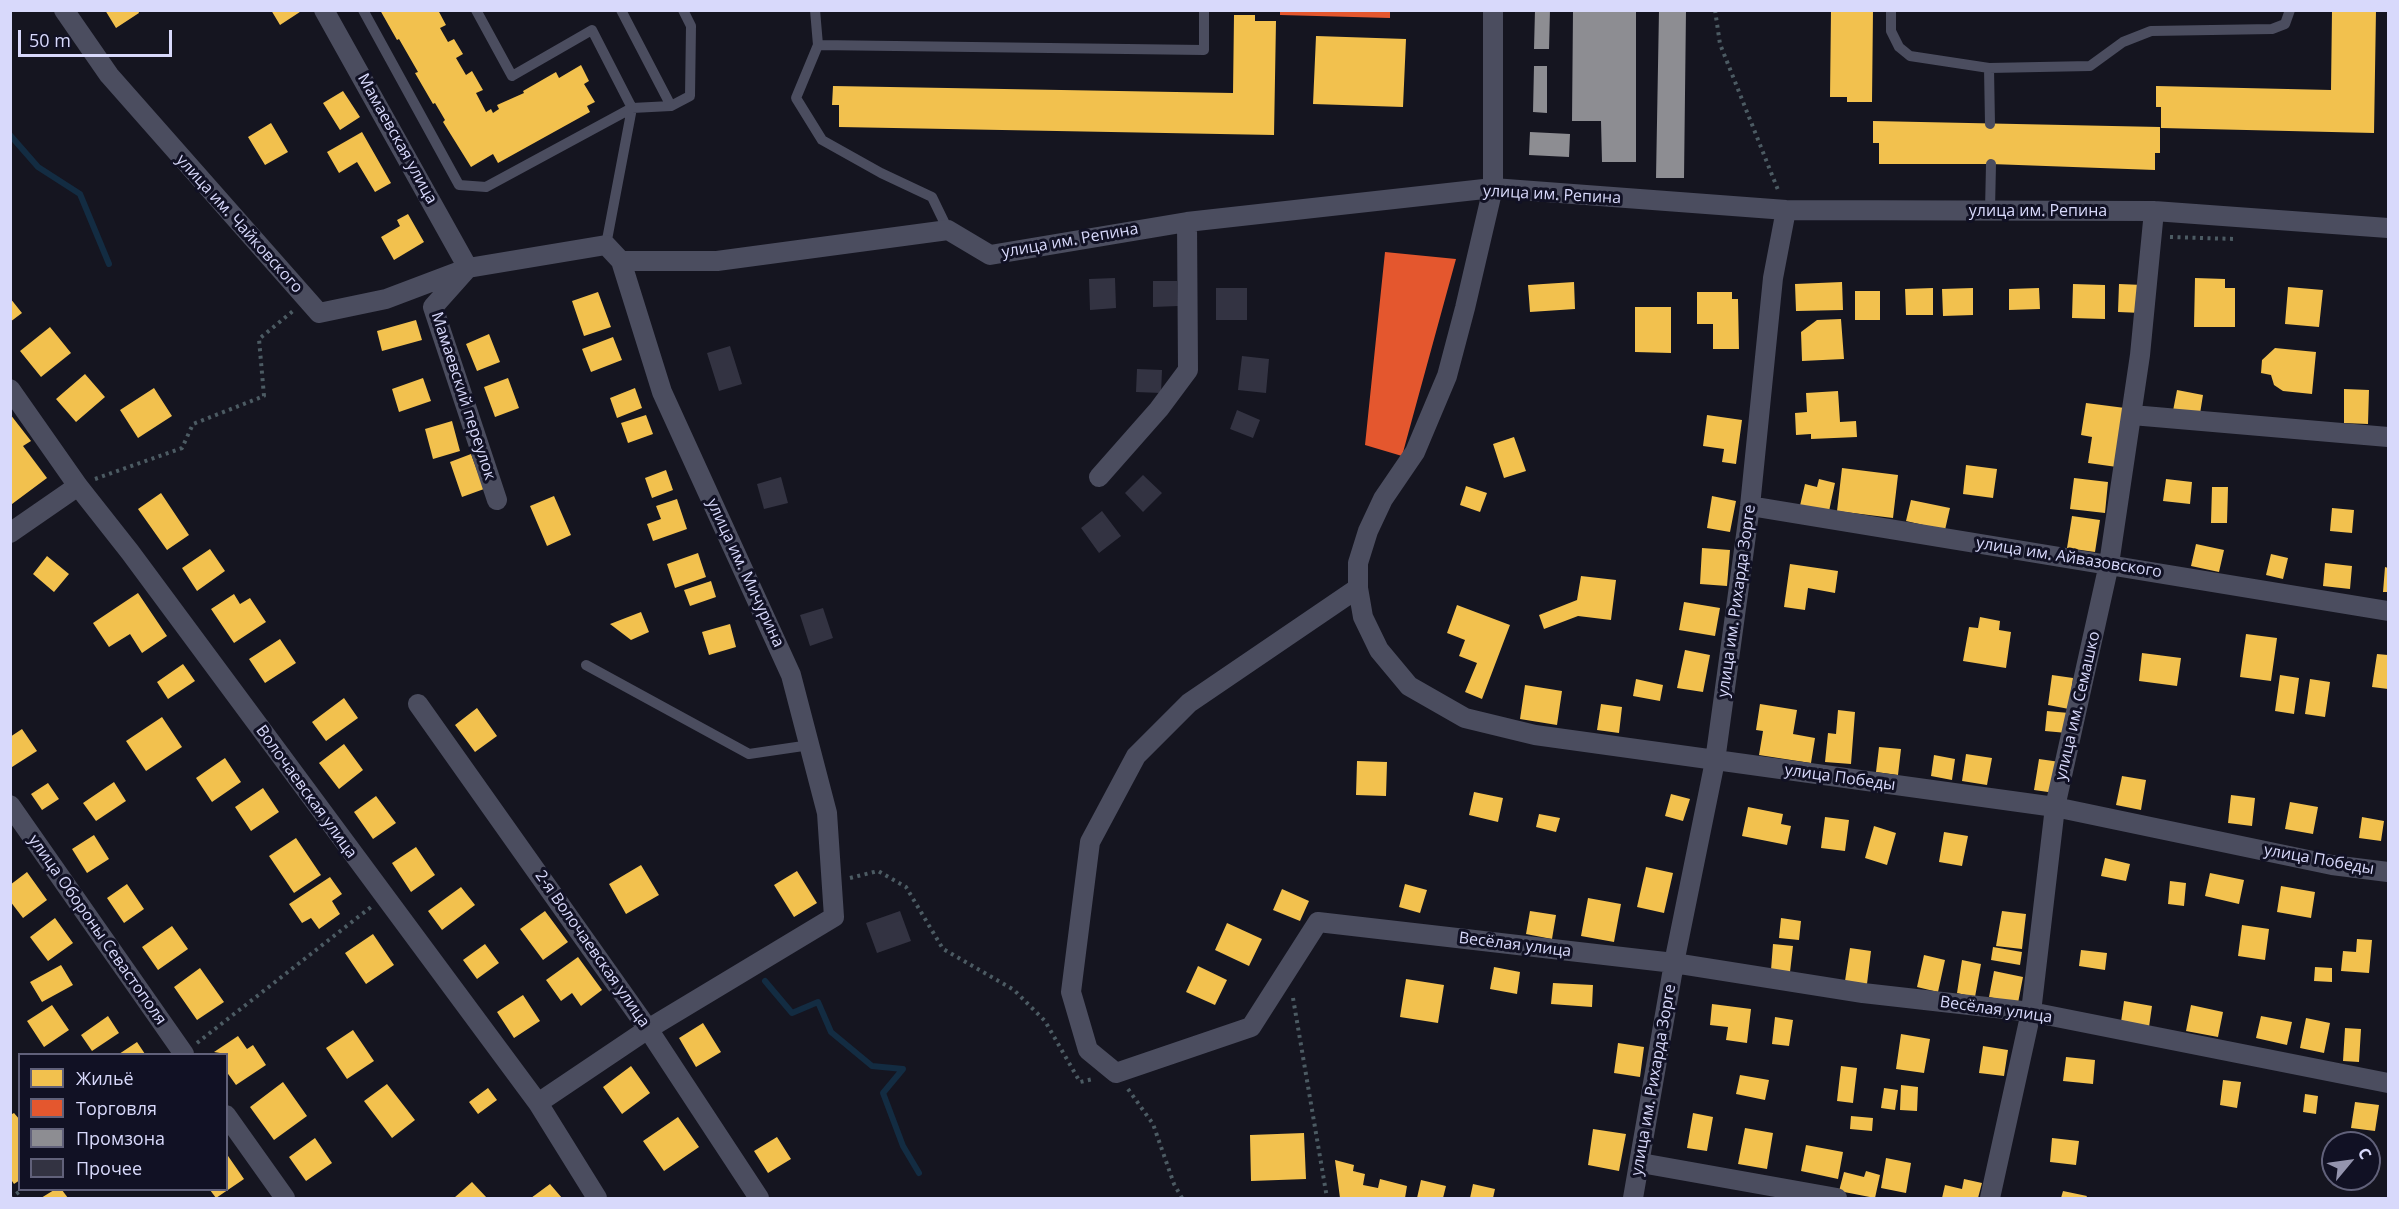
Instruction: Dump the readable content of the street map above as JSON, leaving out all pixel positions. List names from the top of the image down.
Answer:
{
  "streets": {
    "street": [
      "Мамаевская улица",
      "улица им. Репина",
      "улица им. Чайковского",
      "Мамаевский переулок",
      "улица им. Айвазовского",
      "улица им. Мичурина",
      "улица им. Рихарда Зорге",
      "улица им. Семашко",
      "улица Победы",
      "Волочаевская улица",
      "улица Обороны Севастополя",
      "Весёлая улица",
      "2-я Волочаевская улица"
    ]
  },
  "crossings": [
    ["Мамаевская улица", "улица им. Чайковского"],
    ["Мамаевская улица", "Мамаевский переулок"],
    ["улица им. Репина", "улица им. Рихарда Зорге"],
    ["улица им. Репина", "улица им. Семашко"],
    ["улица им. Репина", "улица Победы"],
    ["улица им. Чайковского", "Мамаевский переулок"],
    ["улица им. Айвазовского", "улица им. Рихарда Зорге"],
    ["улица им. Айвазовского", "улица им. Семашко"],
    ["улица им. Мичурина", "2-я Волочаевская улица"],
    ["улица им. Рихарда Зорге", "улица Победы"],
    ["улица им. Рихарда Зорге", "Весёлая улица"],
    ["улица им. Семашко", "улица Победы"],
    ["улица им. Семашко", "Весёлая улица"]
  ],
  "legend": [
    "Жильё",
    "Торговля",
    "Промзона",
    "Прочее"
  ],
  "scale_bar": "50 m",
  "north": "top right"
}
